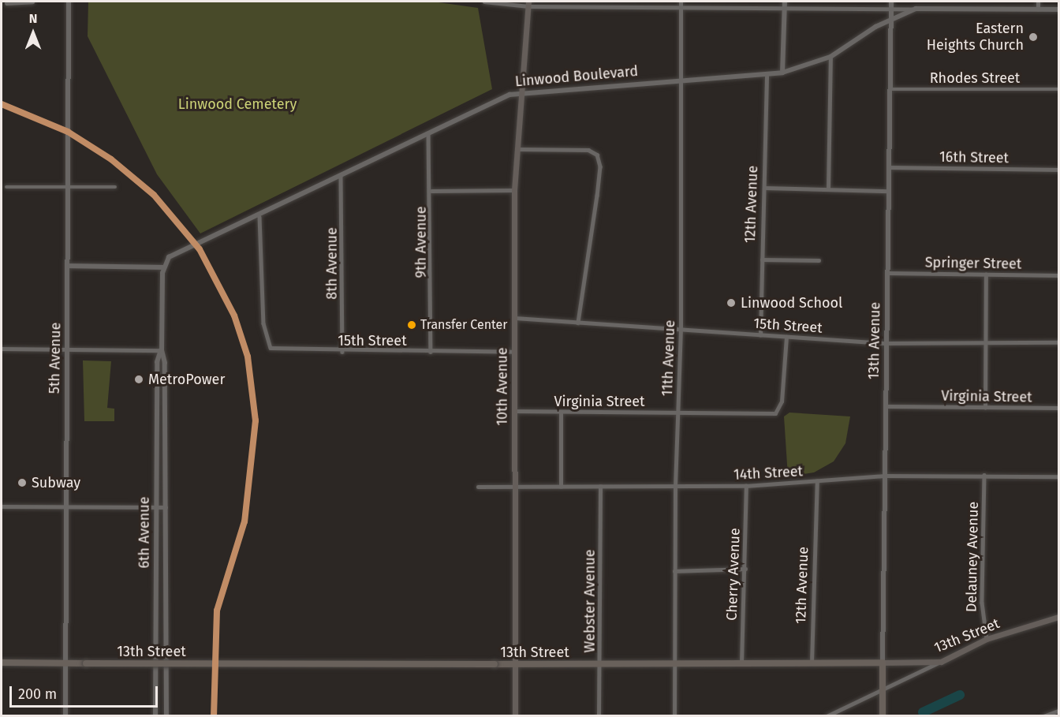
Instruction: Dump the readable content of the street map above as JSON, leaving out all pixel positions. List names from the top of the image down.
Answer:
{
  "streets": {
    "main road": ["10th Avenue", "13th Street"],
    "street": [
      "Linwood Boulevard",
      "Rhodes Street",
      "16th Street",
      "12th Avenue",
      "9th Avenue",
      "8th Avenue",
      "Springer Street",
      "15th Street",
      "13th Avenue",
      "5th Avenue",
      "11th Avenue",
      "Virginia Street",
      "14th Street",
      "6th Avenue",
      "Delauney Avenue",
      "Cherry Avenue",
      "Webster Avenue"
    ]
  },
  "crossings": [
    ["Linwood Boulevard", "12th Avenue"],
    ["Linwood Boulevard", "9th Avenue"],
    ["Linwood Boulevard", "8th Avenue"],
    ["Linwood Boulevard", "15th Street"],
    ["Linwood Boulevard", "13th Avenue"],
    ["Linwood Boulevard", "11th Avenue"],
    ["Linwood Boulevard", "10th Avenue"],
    ["Linwood Boulevard", "6th Avenue"],
    ["Rhodes Street", "13th Avenue"],
    ["16th Street", "13th Avenue"],
    ["12th Avenue", "15th Street"],
    ["12th Avenue", "14th Street"],
    ["12th Avenue", "13th Street"],
    ["9th Avenue", "15th Street"],
    ["8th Avenue", "15th Street"],
    ["Springer Street", "13th Avenue"],
    ["15th Street", "13th Avenue"],
    ["15th Street", "11th Avenue"],
    ["15th Street", "10th Avenue"],
    ["15th Street", "Virginia Street"],
    ["13th Avenue", "Virginia Street"],
    ["13th Avenue", "14th Street"],
    ["13th Avenue", "13th Street"],
    ["5th Avenue", "13th Street"],
    ["11th Avenue", "Virginia Street"],
    ["11th Avenue", "14th Street"],
    ["11th Avenue", "13th Street"],
    ["10th Avenue", "Virginia Street"],
    ["10th Avenue", "14th Street"],
    ["10th Avenue", "13th Street"],
    ["14th Street", "Delauney Avenue"],
    ["14th Street", "Cherry Avenue"],
    ["14th Street", "Webster Avenue"],
    ["Delauney Avenue", "13th Street"],
    ["Cherry Avenue", "13th Street"],
    ["Webster Avenue", "13th Street"]
  ],
  "parks": ["Linwood Cemetery"],
  "places": [
    "Eastern Heights Church",
    "Linwood School",
    "Transfer Center",
    "MetroPower",
    "Subway"
  ],
  "scale_bar": "200 m",
  "north": "top"
}
